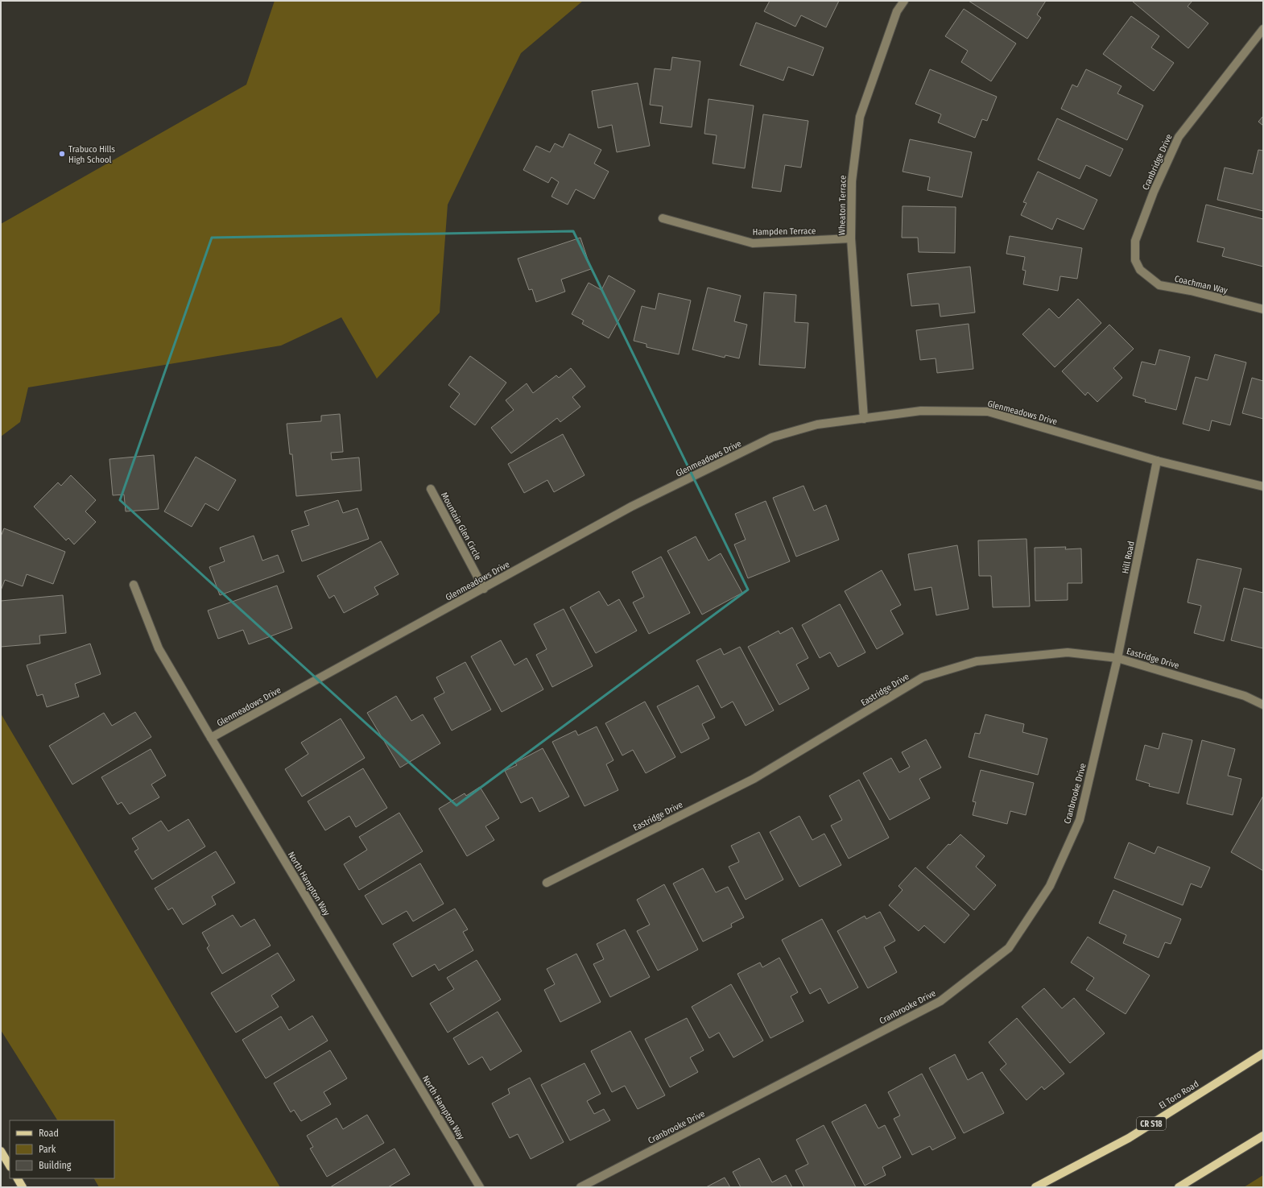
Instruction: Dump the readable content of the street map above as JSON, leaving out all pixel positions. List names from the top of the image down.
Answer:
{
  "streets": {
    "main road": ["El Toro Road", "CR S18"],
    "street": [
      "Cranbridge Drive",
      "Wheaton Terrace",
      "Hampden Terrace",
      "Coachman Way",
      "Glenmeadows Drive",
      "Mountain Glen Circle",
      "Hill Road",
      "Eastridge Drive",
      "Cranbrooke Drive",
      "North Hampton Way"
    ]
  },
  "crossings": [
    ["Cranbridge Drive", "Coachman Way"],
    ["Wheaton Terrace", "Hampden Terrace"],
    ["Wheaton Terrace", "Glenmeadows Drive"],
    ["Glenmeadows Drive", "Mountain Glen Circle"],
    ["Glenmeadows Drive", "Hill Road"],
    ["Glenmeadows Drive", "North Hampton Way"],
    ["Hill Road", "Eastridge Drive"],
    ["Hill Road", "Cranbrooke Drive"],
    ["Eastridge Drive", "Cranbrooke Drive"]
  ],
  "places": ["Trabuco Hills High School"],
  "legend": ["Road", "Park", "Building"]
}
